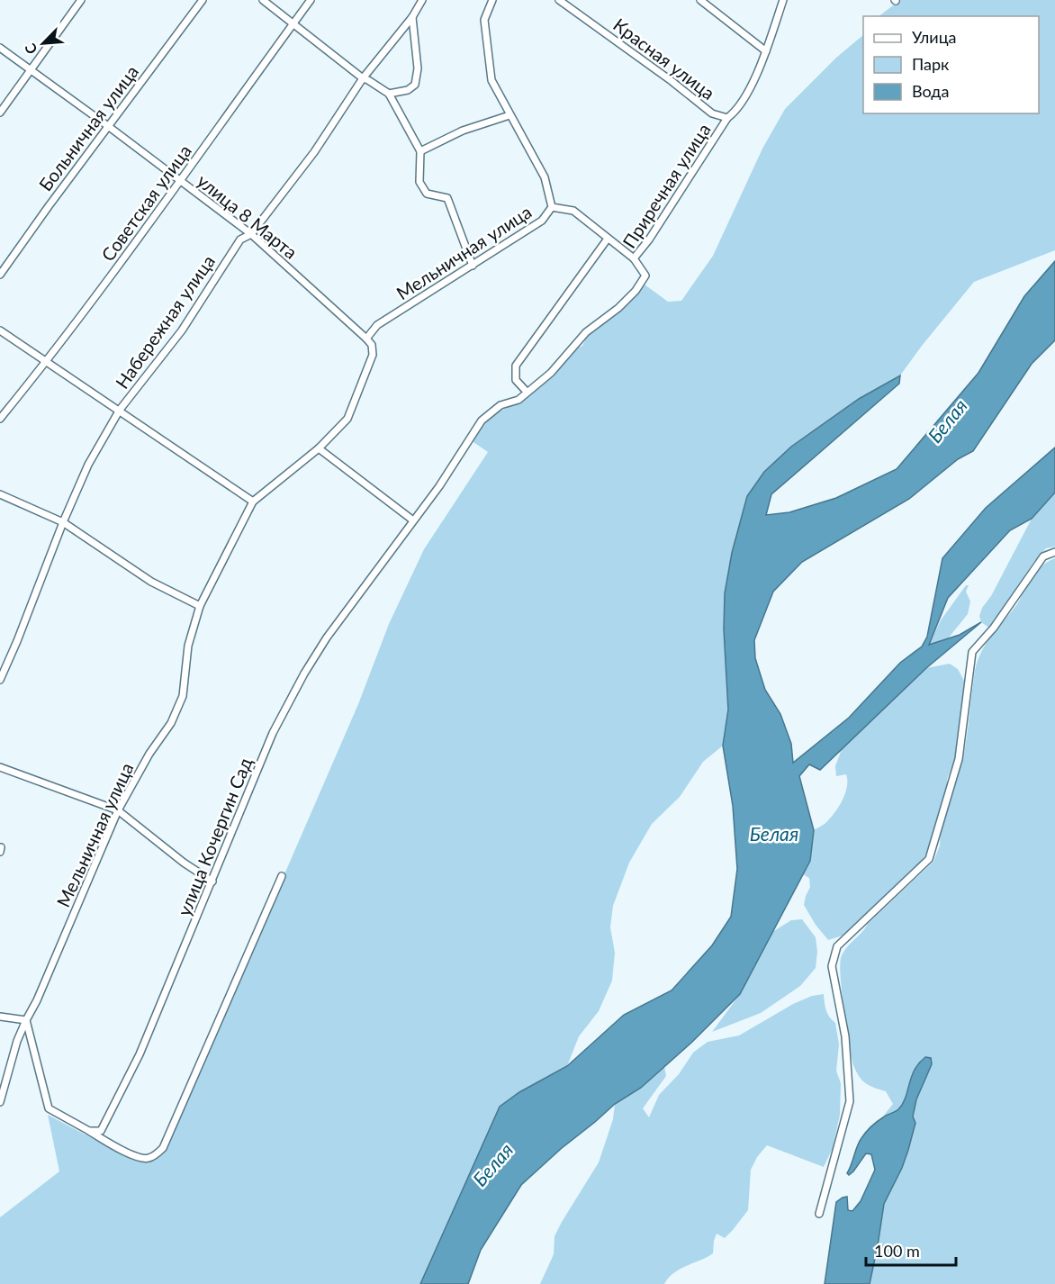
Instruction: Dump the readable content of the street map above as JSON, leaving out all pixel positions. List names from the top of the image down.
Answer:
{
  "streets": {
    "street": [
      "Красная улица",
      "Больничная улица",
      "Приречная улица",
      "Советская улица",
      "улица 8 Марта",
      "Мельничная улица",
      "Набережная улица",
      "улица Кочергин Сад"
    ]
  },
  "crossings": [
    ["Красная улица", "Приречная улица"],
    ["Больничная улица", "улица 8 Марта"],
    ["Приречная улица", "улица Кочергин Сад"],
    ["Советская улица", "улица 8 Марта"],
    ["улица 8 Марта", "Мельничная улица"],
    ["улица 8 Марта", "Набережная улица"]
  ],
  "water": ["Белая"],
  "legend": ["Улица", "Парк", "Вода"],
  "scale_bar": "100 m",
  "north": "bottom left"
}
